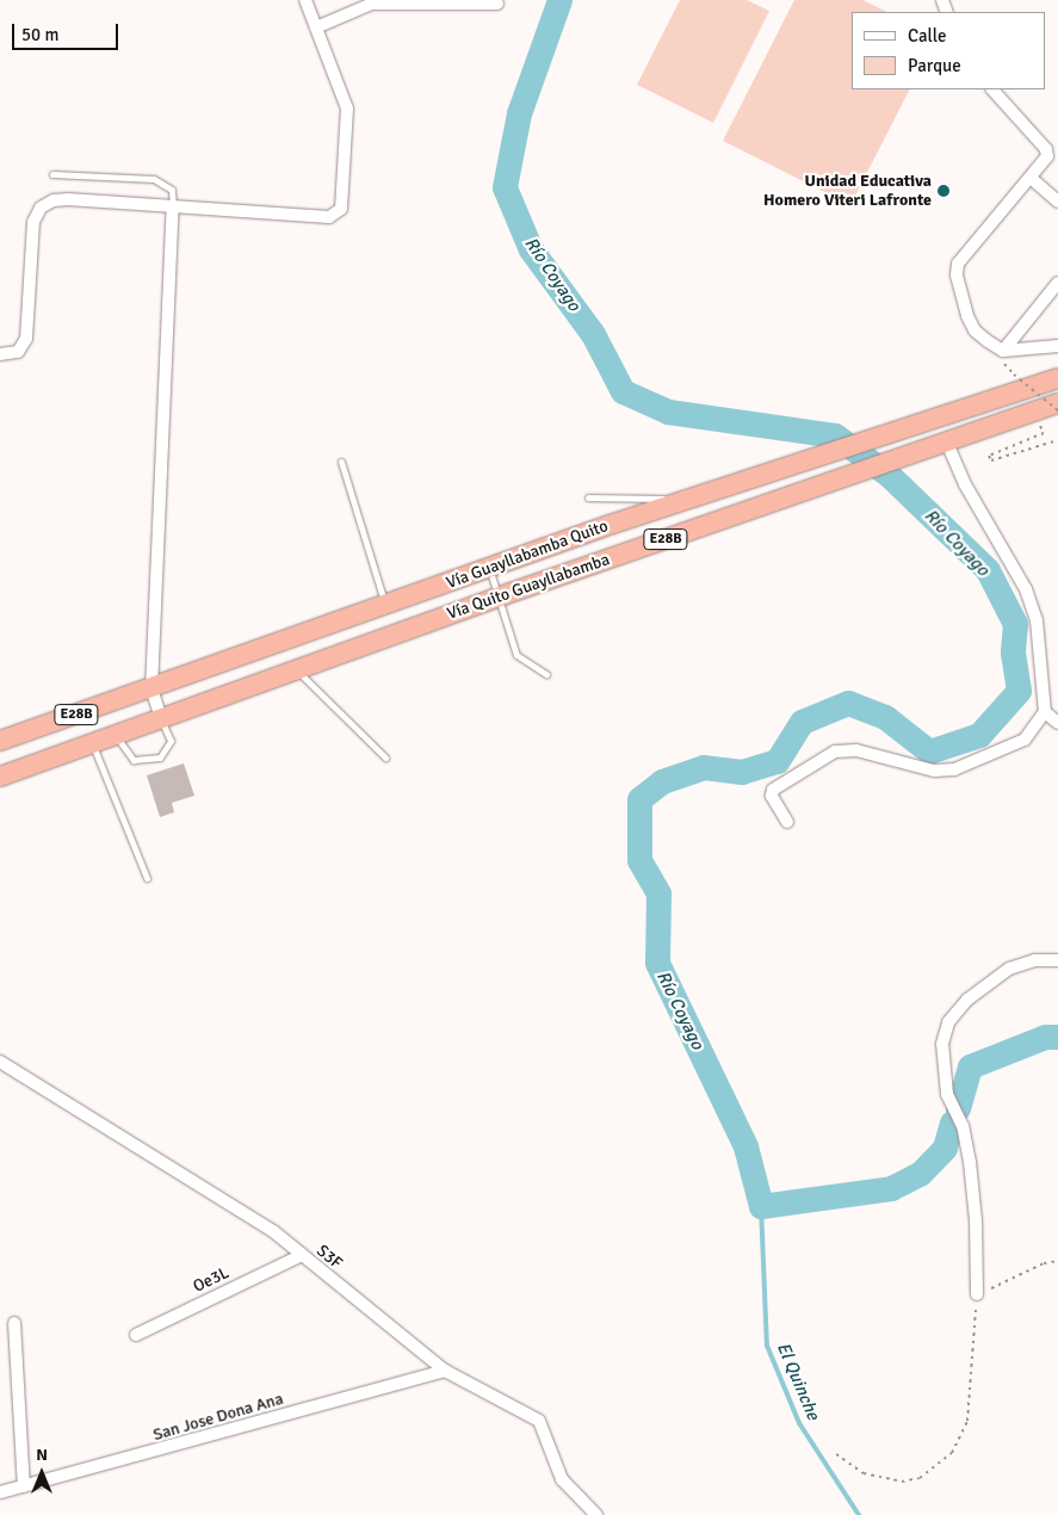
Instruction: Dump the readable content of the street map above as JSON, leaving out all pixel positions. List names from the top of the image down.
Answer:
{
  "streets": {
    "highway": ["E28B", "Vía Guayllabamba Quito", "Vía Quito Guayllabamba"],
    "street": ["S3F", "Oe3L", "San Jose Dona Ana"]
  },
  "crossings": [
    ["S3F", "Oe3L"],
    ["S3F", "San Jose Dona Ana"]
  ],
  "water": ["Río Coyago", "El Quinche"],
  "places": ["Unidad Educativa Homero Viteri Lafronte"],
  "legend": ["Calle", "Parque"],
  "scale_bar": "50 m",
  "north": "top"
}
